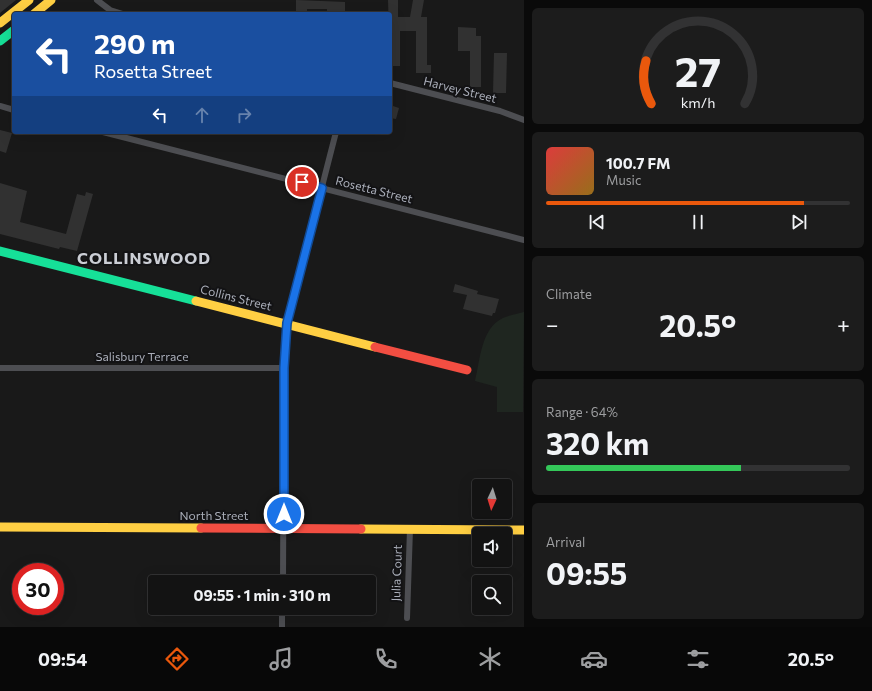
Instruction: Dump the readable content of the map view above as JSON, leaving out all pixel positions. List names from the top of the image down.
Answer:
{
  "streets": {
    "main road": ["Collins Street", "North Street"],
    "street": [
      "Harvey Street",
      "Rosetta Street",
      "Salisbury Terrace",
      "Julia Court"
    ]
  },
  "crossings": [
    ["North Street", "Julia Court"]
  ],
  "districts": ["COLLINSWOOD"],
  "north": "bottom",
  "page": {
    "turn": ["290 m", "Rosetta Street"],
    "song": ["100.7 FM", "Music"],
    "tile": [
      "Climate",
      ["Range · 64%", "320 km"],
      ["Arrival", "09:55"]
    ],
    "heat": ["−", "20.5°", "+"],
    "limit": "30",
    "trip": "09:55 · 1 min · 310 m",
    "tabs": ["09:54", "20.5°"],
    "gauge": ["27", "km/h"]
  }
}
